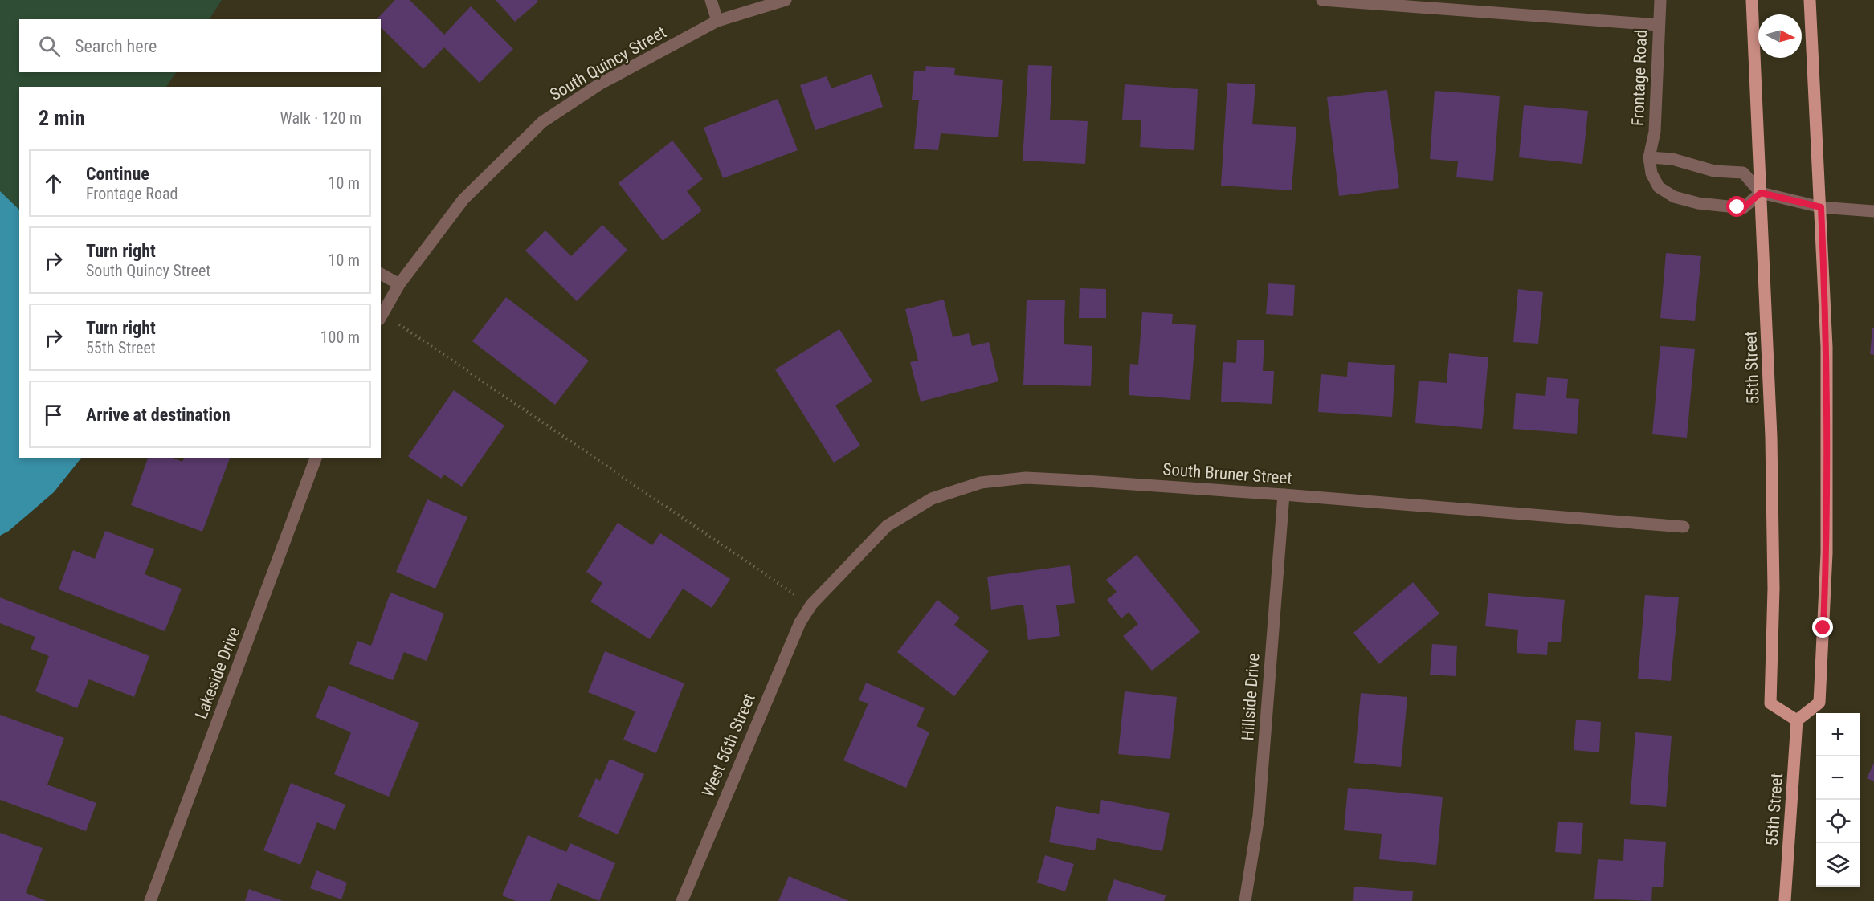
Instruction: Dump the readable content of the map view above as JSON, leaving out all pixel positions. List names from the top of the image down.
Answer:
{
  "streets": {
    "main road": ["55th Street"],
    "street": [
      "South Quincy Street",
      "Frontage Road",
      "South Bruner Street",
      "Lakeside Drive",
      "Hillside Drive",
      "West 56th Street"
    ]
  },
  "crossings": [
    ["Frontage Road", "55th Street"],
    ["South Bruner Street", "Hillside Drive"],
    ["South Bruner Street", "West 56th Street"]
  ],
  "north": "right",
  "page": {
    "search": "Search here",
    "heading": ["2 min", "Walk · 120 m"],
    "list": [
      ["Continue", "Frontage Road", "10 m"],
      ["Turn right", "South Quincy Street", "10 m"],
      ["Turn right", "55th Street", "100 m"],
      "Arrive at destination"
    ],
    "map_buttons": ["+", "−"]
  }
}
